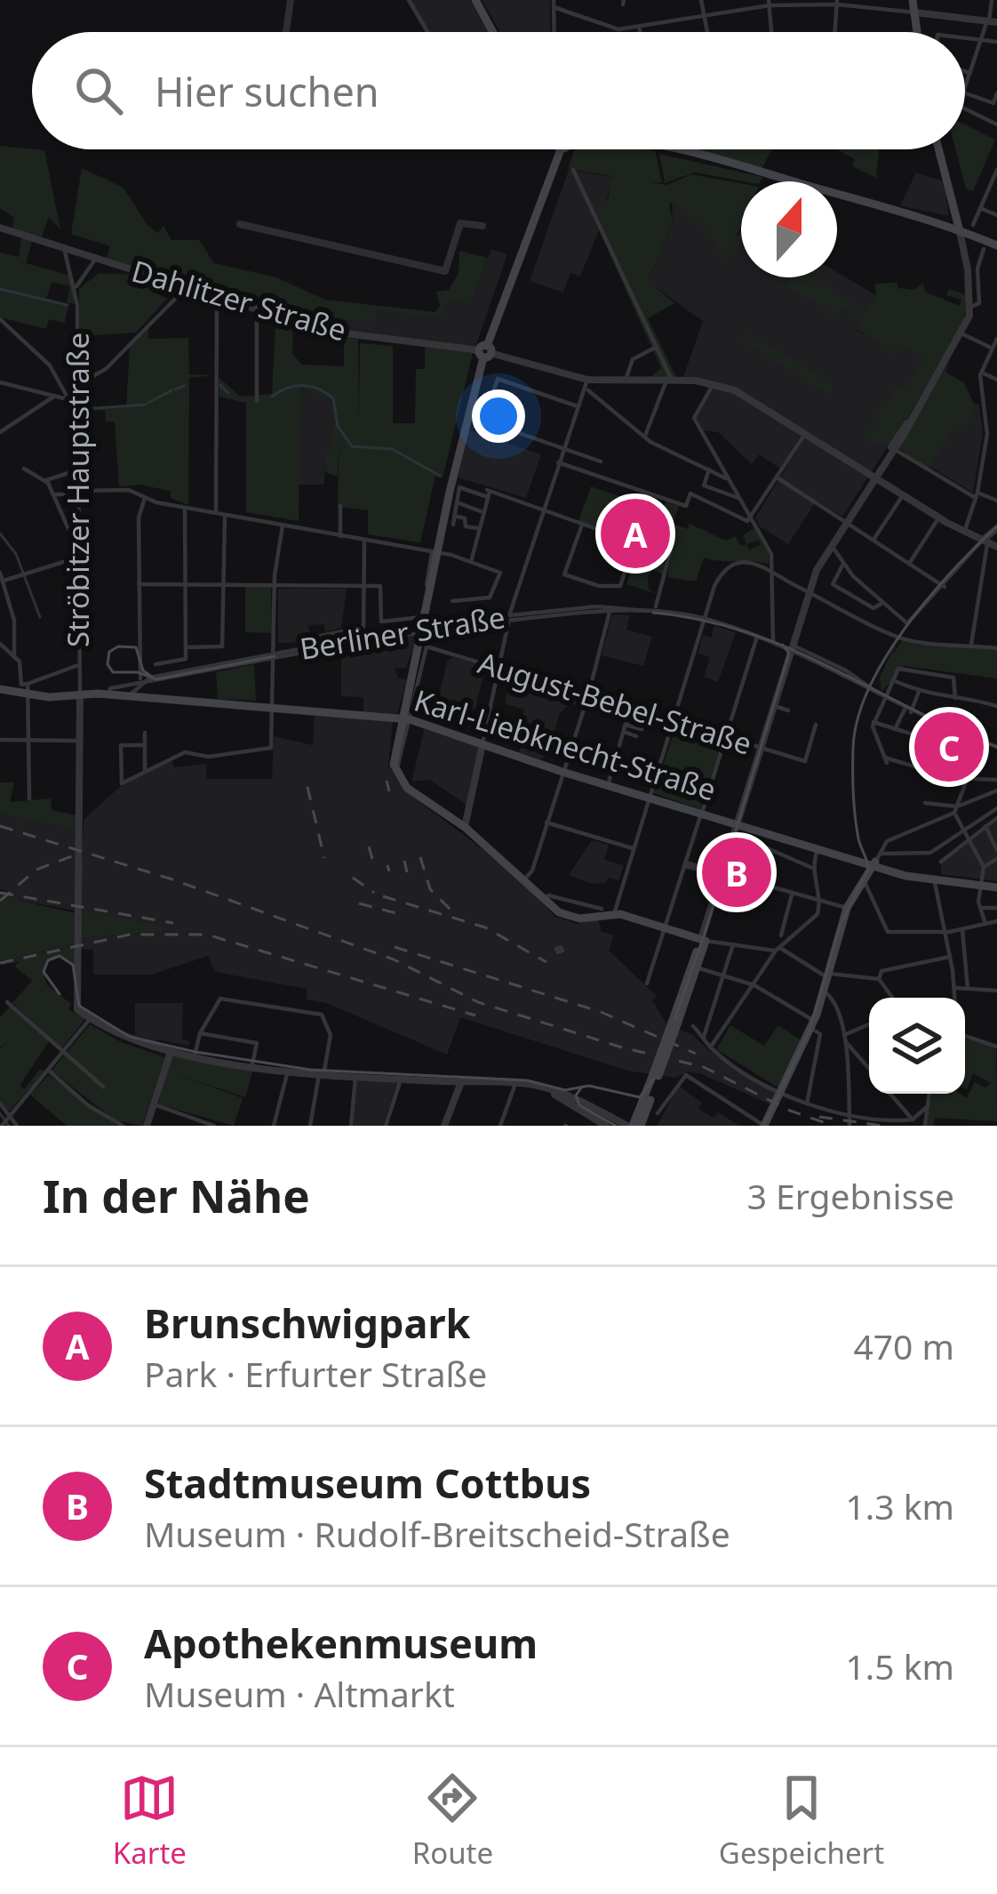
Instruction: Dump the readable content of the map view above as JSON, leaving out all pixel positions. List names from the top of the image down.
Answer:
{
  "streets": {
    "main road": ["Karl-Liebknecht-Straße"],
    "street": [
      "Dahlitzer Straße",
      "Ströbitzer Hauptstraße",
      "Berliner Straße",
      "August-Bebel-Straße"
    ]
  },
  "crossings": [
    ["Dahlitzer Straße", "Ströbitzer Hauptstraße"],
    ["Ströbitzer Hauptstraße", "Karl-Liebknecht-Straße"],
    ["Berliner Straße", "Karl-Liebknecht-Straße"]
  ],
  "north": "top",
  "page": {
    "search": "Hier suchen",
    "pins": ["A", "C", "B"],
    "heading": ["In der Nähe", "3 Ergebnisse"],
    "list": [
      {
        "mark": "A",
        "name": "Brunschwigpark",
        "note": "Park · Erfurter Straße",
        "value": "470 m"
      },
      {
        "mark": "B",
        "name": "Stadtmuseum Cottbus",
        "note": "Museum · Rudolf-Breitscheid-Straße",
        "value": "1.3 km"
      },
      {
        "mark": "C",
        "name": "Apothekenmuseum",
        "note": "Museum · Altmarkt",
        "value": "1.5 km"
      }
    ],
    "nav": ["Karte", "Route", "Gespeichert"]
  }
}
